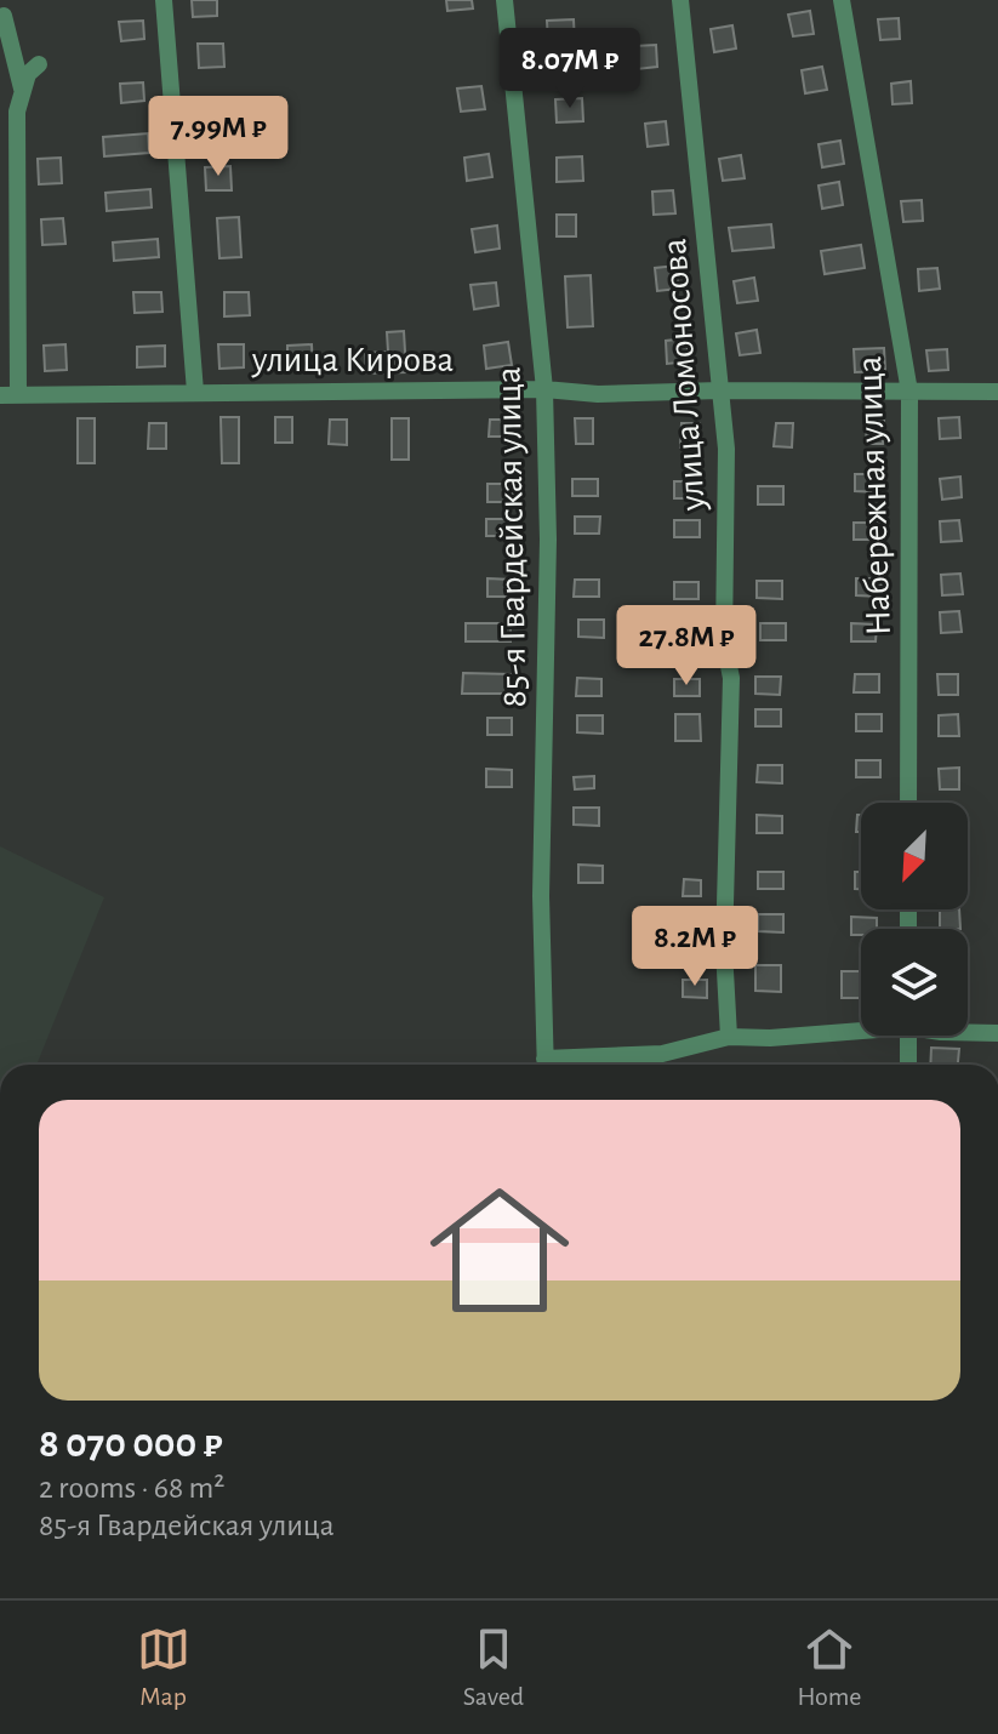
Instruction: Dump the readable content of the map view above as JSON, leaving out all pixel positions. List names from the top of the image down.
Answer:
{
  "streets": {
    "street": [
      "улица Кирова",
      "улица Ломоносова",
      "Набережная улица",
      "85-я Гвардейская улица"
    ]
  },
  "crossings": [
    ["улица Кирова", "улица Ломоносова"],
    ["улица Кирова", "Набережная улица"],
    ["улица Кирова", "85-я Гвардейская улица"]
  ],
  "north": "bottom left",
  "page": {
    "price": [
      "8.07M ₽",
      "7.99M ₽",
      "27.8M ₽",
      "8.2M ₽"
    ],
    "list": [
      {
        "name": "8 070 000 ₽",
        "note": "2 rooms · 68 m² · 85-я Гвардейская улица"
      }
    ],
    "tabs": ["Map", "Saved", "Home"]
  }
}
